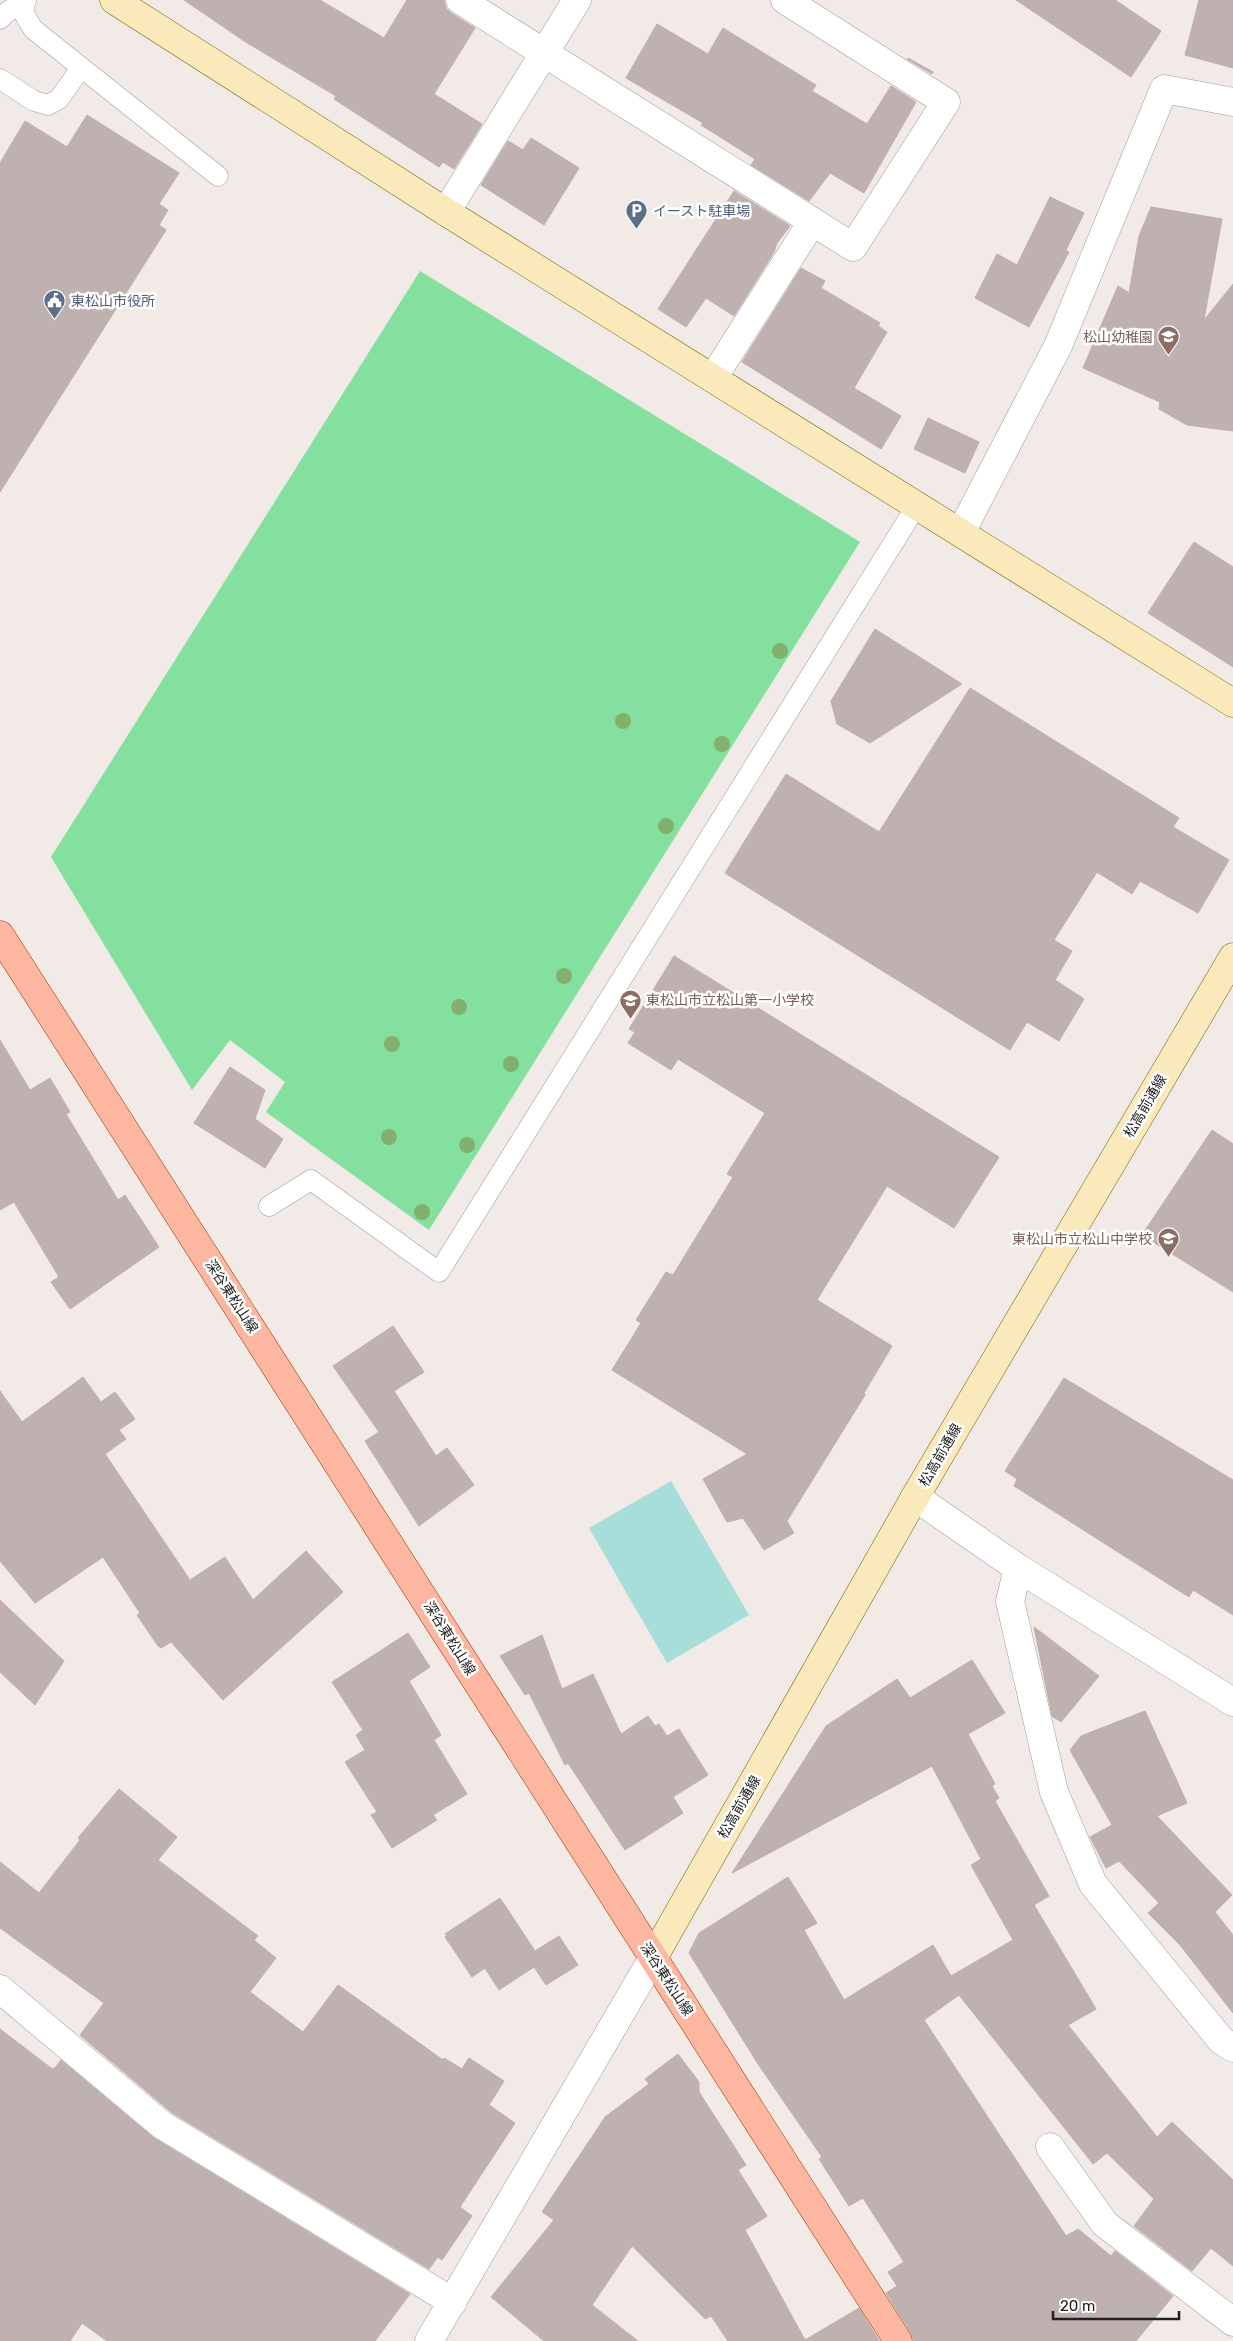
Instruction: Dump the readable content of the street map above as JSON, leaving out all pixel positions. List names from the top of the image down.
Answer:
{
  "streets": {
    "main road": ["深谷東松山線"],
    "street": ["松高前通線"]
  },
  "crossings": [
    ["松高前通線", "深谷東松山線"]
  ],
  "places": {
    "parking": ["イースト駐車場"],
    "public building": ["東松山市役所"],
    "school or university": ["松山幼稚園", "東松山市立松山第一小学校", "東松山市立松山中学校"]
  },
  "scale_bar": "20 m"
}
